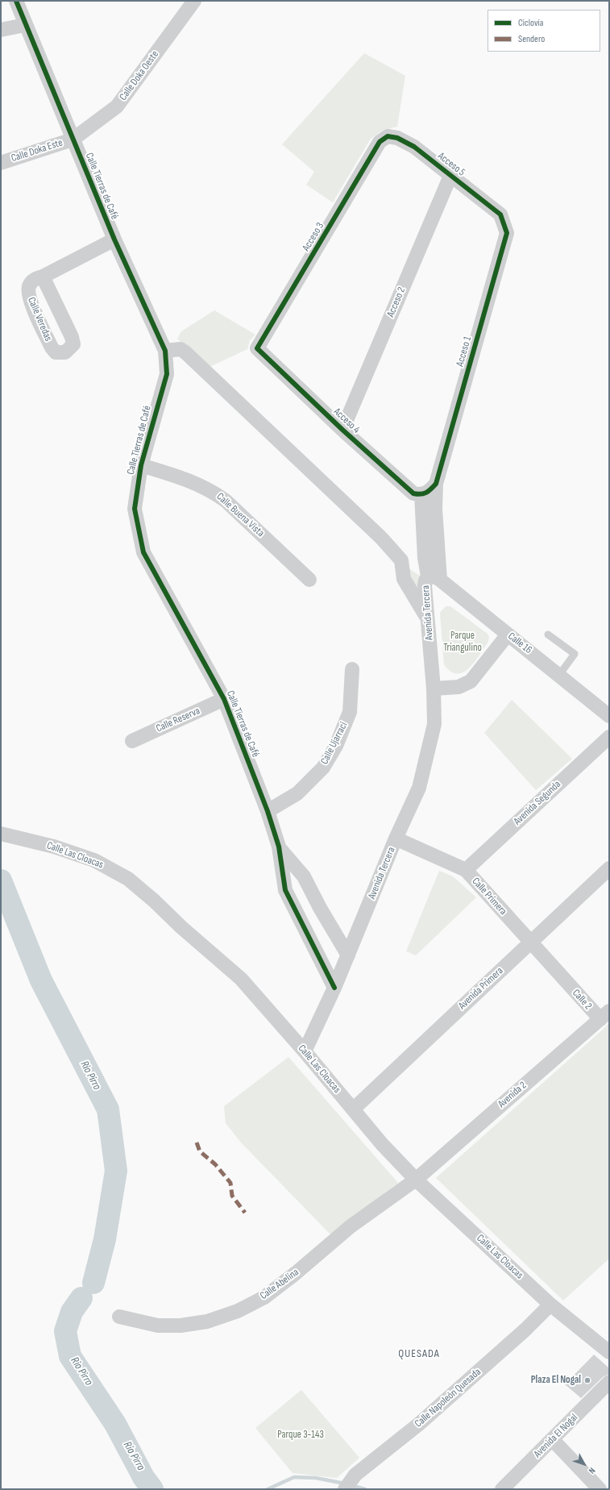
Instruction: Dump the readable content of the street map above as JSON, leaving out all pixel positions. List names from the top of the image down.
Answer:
{
  "streets": {
    "street": [
      "Calle Doka Oeste",
      "Calle Doka Este",
      "Acceso 5",
      "Calle Tierras de Café",
      "Acceso 3",
      "Acceso 2",
      "Calle Veredas",
      "Acceso 1",
      "Acceso 4",
      "Calle Buena Vista",
      "Avenida Tercera",
      "Calle 16",
      "Calle Reserva",
      "Calle Ujarraci",
      "Avenida Segunda",
      "Calle Las Cloacas",
      "Calle Primera",
      "Avenida Primera",
      "Calle 2",
      "Avenida 2",
      "Calle Abelina",
      "Calle Napoleón Quesada",
      "Avenida El Nogal"
    ]
  },
  "crossings": [
    ["Calle Doka Oeste", "Calle Doka Este"],
    ["Calle Doka Oeste", "Calle Tierras de Café"],
    ["Calle Doka Este", "Calle Tierras de Café"],
    ["Acceso 5", "Acceso 3"],
    ["Acceso 5", "Acceso 2"],
    ["Acceso 5", "Acceso 1"],
    ["Calle Tierras de Café", "Calle Veredas"],
    ["Calle Tierras de Café", "Calle Buena Vista"],
    ["Calle Tierras de Café", "Avenida Tercera"],
    ["Calle Tierras de Café", "Calle Reserva"],
    ["Calle Tierras de Café", "Calle Ujarraci"],
    ["Acceso 3", "Acceso 4"],
    ["Acceso 2", "Acceso 4"],
    ["Acceso 1", "Acceso 4"],
    ["Acceso 1", "Avenida Tercera"],
    ["Acceso 1", "Calle 16"],
    ["Avenida Tercera", "Calle 16"],
    ["Avenida Tercera", "Calle Las Cloacas"],
    ["Avenida Tercera", "Calle Primera"],
    ["Avenida Segunda", "Calle Primera"],
    ["Calle Las Cloacas", "Avenida Primera"],
    ["Calle Las Cloacas", "Avenida 2"],
    ["Calle Las Cloacas", "Calle Abelina"],
    ["Calle Las Cloacas", "Calle Napoleón Quesada"],
    ["Calle Primera", "Avenida Primera"],
    ["Calle Primera", "Calle 2"],
    ["Calle 2", "Avenida 2"],
    ["Avenida 2", "Calle Abelina"]
  ],
  "districts": ["QUESADA"],
  "water": ["Rio Pirro", "Río Pirro"],
  "parks": ["Parque Triangulino", "Parque 3-143"],
  "places": ["Plaza El Nogal"],
  "legend": ["Ciclovía", "Sendero"],
  "north": "bottom right"
}
